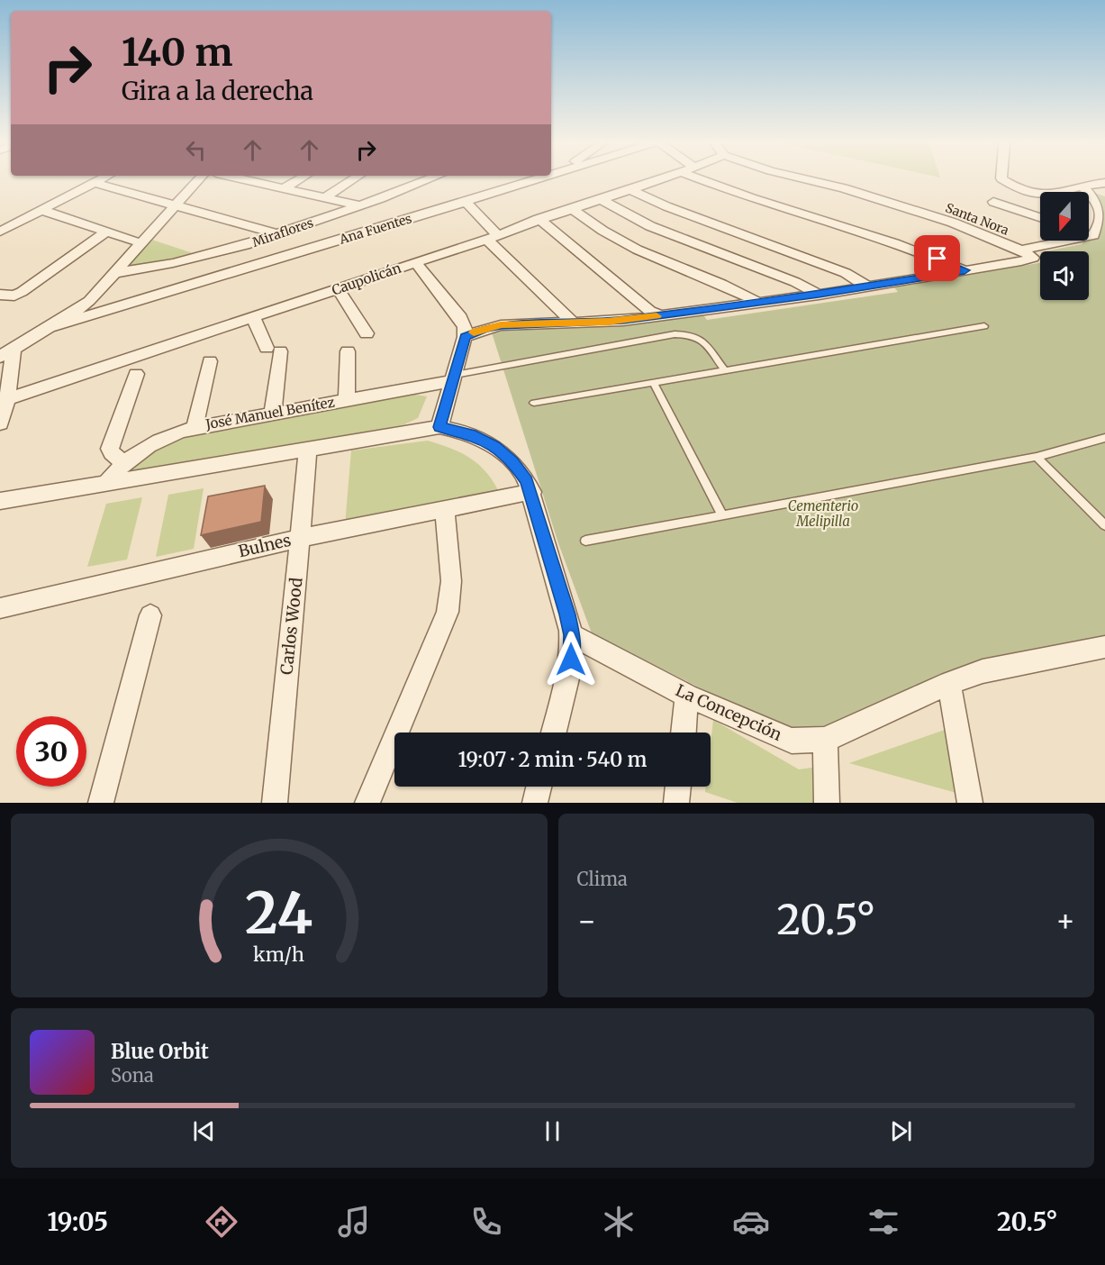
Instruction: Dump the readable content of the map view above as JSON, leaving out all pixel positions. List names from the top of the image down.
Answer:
{
  "streets": {
    "street": [
      "Santa Nora",
      "Ana Fuentes",
      "Miraflores",
      "Caupolicán",
      "José Manuel Benítez",
      "Bulnes",
      "Carlos Wood",
      "La Concepción"
    ]
  },
  "crossings": [
    ["Bulnes", "Carlos Wood"]
  ],
  "parks": ["Cementerio Melipilla"],
  "north": "bottom",
  "page": {
    "turn": ["140 m", "Gira a la derecha"],
    "limit": "30",
    "trip": "19:07 · 2 min · 540 m",
    "tile": "Clima",
    "heat": ["−", "20.5°", "+"],
    "song": ["Blue Orbit", "Sona"],
    "tabs": ["19:05", "20.5°"],
    "gauge": ["24", "km/h"]
  }
}
